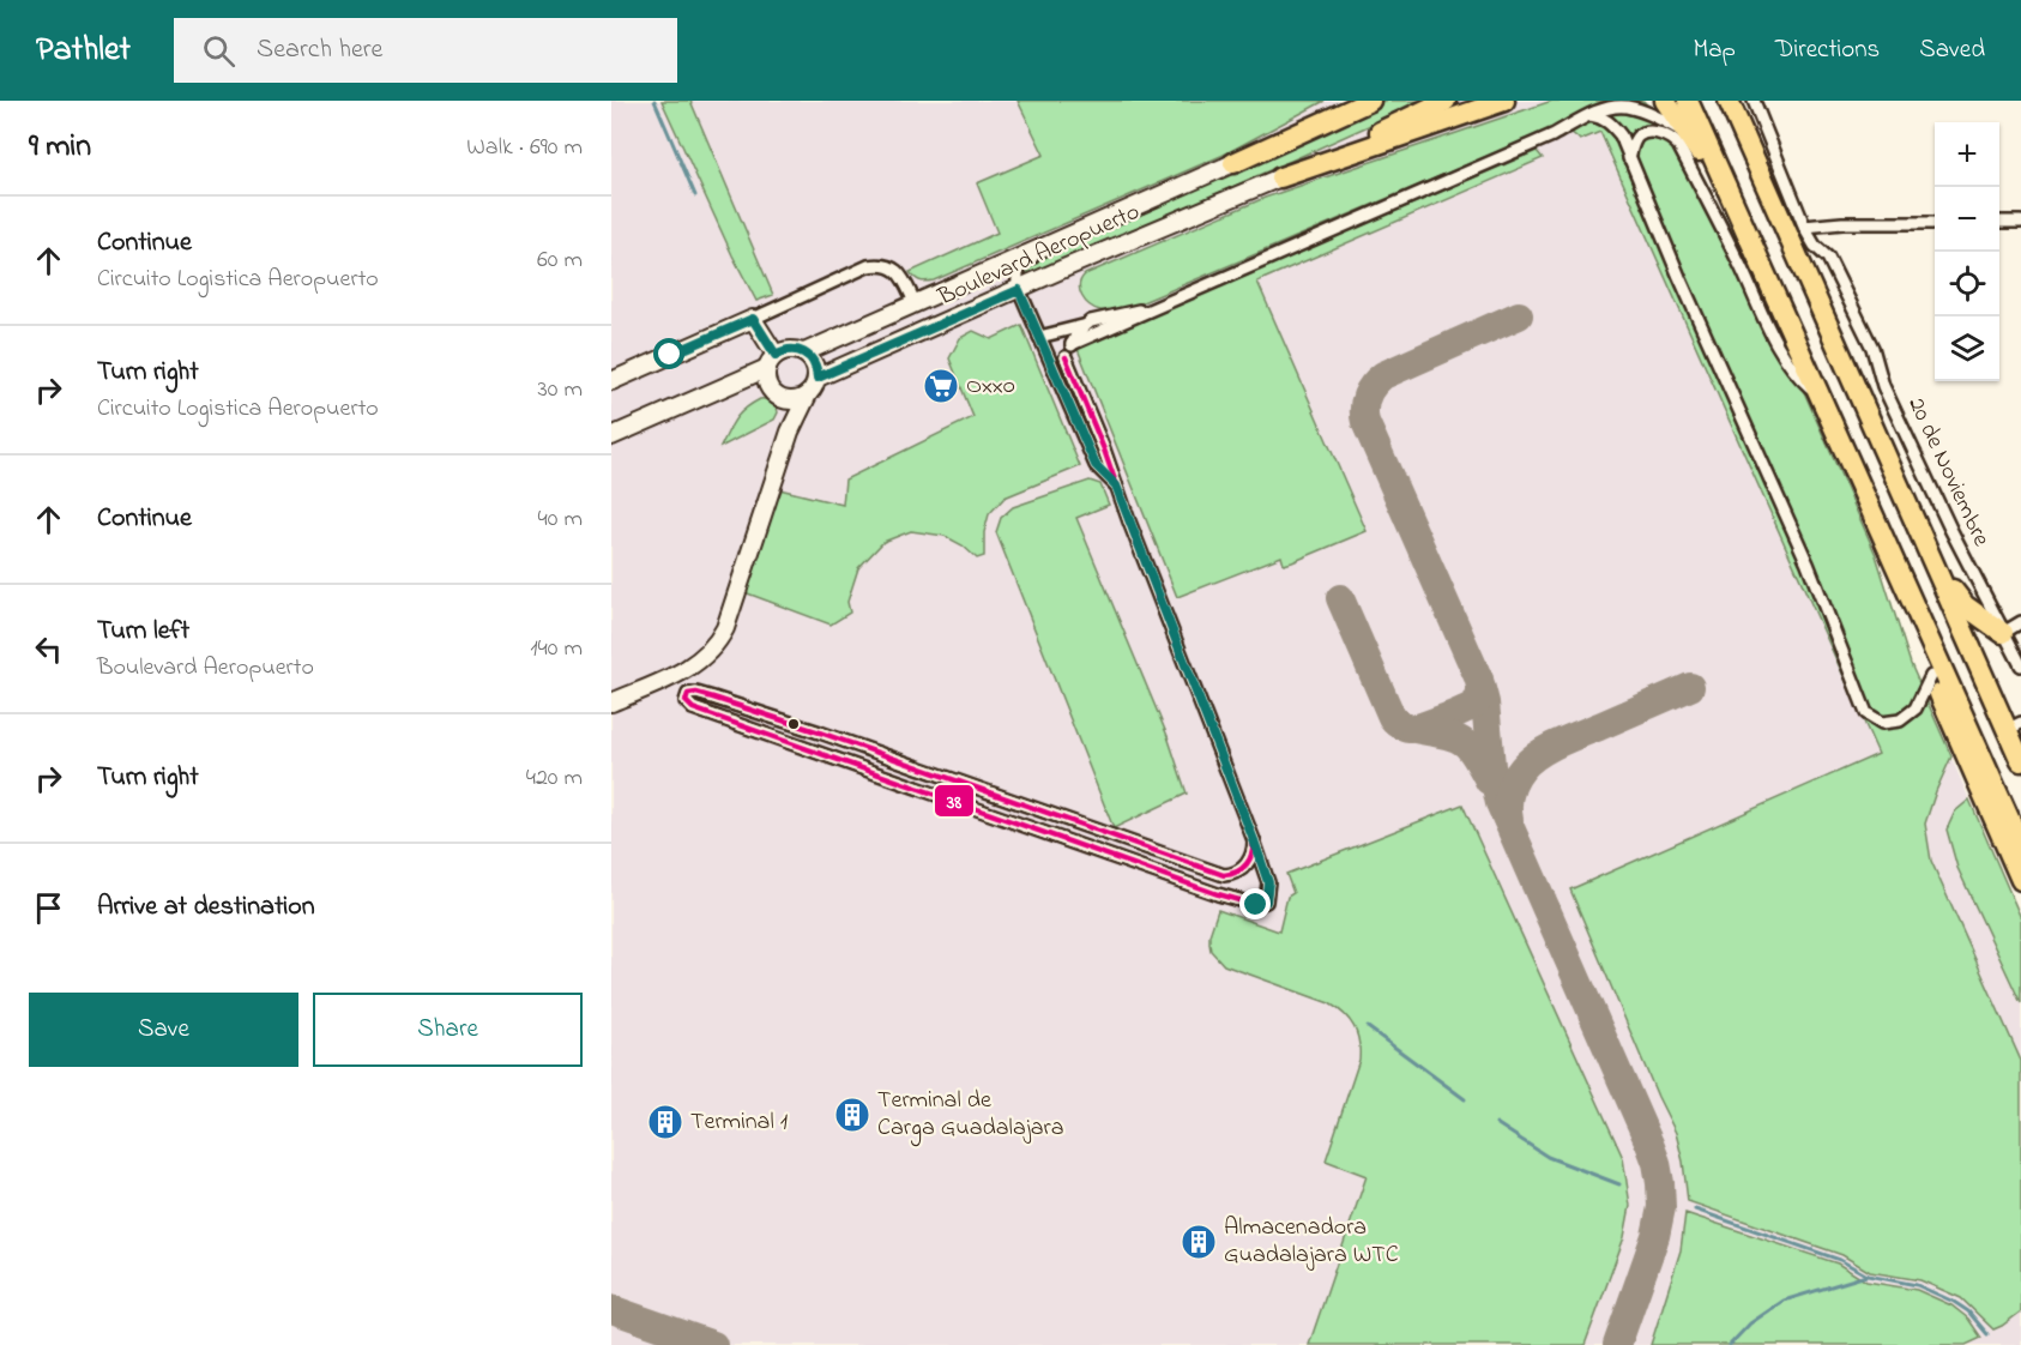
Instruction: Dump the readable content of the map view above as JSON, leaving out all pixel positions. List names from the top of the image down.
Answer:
{
  "streets": {
    "street": ["Boulevard Aeropuerto", "20 de Noviembre"]
  },
  "places": {
    "supermarket": ["Oxxo"],
    "building": ["Terminal de Carga Guadalajara", "Terminal 1", "Almacenadora Guadalajara WTC"]
  },
  "lines": ["transit line 38"],
  "page": {
    "header": "Pathlet",
    "search": "Search here",
    "nav": ["Map", "Directions", "Saved"],
    "heading": ["9 min", "Walk · 690 m"],
    "map_buttons": ["+", "−"],
    "list": [
      ["Continue", "Circuito Logistica Aeropuerto", "60 m"],
      ["Turn right", "Circuito Logistica Aeropuerto", "30 m"],
      ["Continue", "40 m"],
      ["Turn left", "Boulevard Aeropuerto", "140 m"],
      ["Turn right", "420 m"],
      "Arrive at destination"
    ],
    "buttons": ["Save", "Share"]
  }
}
